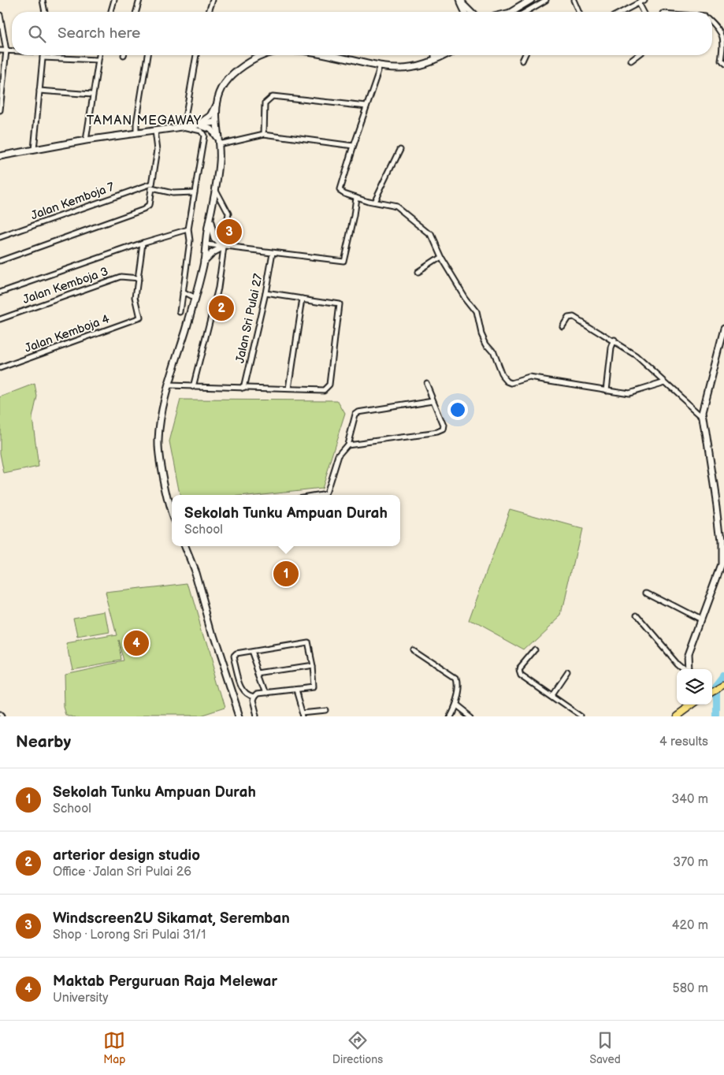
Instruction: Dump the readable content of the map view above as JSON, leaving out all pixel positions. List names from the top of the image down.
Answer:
{
  "streets": {
    "street": [
      "Jalan Kemboja 7",
      "Jalan Kemboja 3",
      "Jalan Sri Pulai 27",
      "Jalan Kemboja 4"
    ]
  },
  "crossings": [
    ["Jalan Kemboja 3", "Jalan Kemboja 4"]
  ],
  "districts": ["TAMAN MEGAWAY"],
  "page": {
    "search": "Search here",
    "pins": [
      "3",
      "2",
      "1",
      "4"
    ],
    "popup": ["Sekolah Tunku Ampuan Durah", "School"],
    "heading": ["Nearby", "4 results"],
    "list": [
      {
        "mark": "1",
        "name": "Sekolah Tunku Ampuan Durah",
        "note": "School",
        "value": "340 m"
      },
      {
        "mark": "2",
        "name": "arterior design studio",
        "note": "Office · Jalan Sri Pulai 26",
        "value": "370 m"
      },
      {
        "mark": "3",
        "name": "Windscreen2U Sikamat, Seremban",
        "note": "Shop · Lorong Sri Pulai 31/1",
        "value": "420 m"
      },
      {
        "mark": "4",
        "name": "Maktab Perguruan Raja Melewar",
        "note": "University",
        "value": "580 m"
      }
    ],
    "nav": ["Map", "Directions", "Saved"]
  }
}
